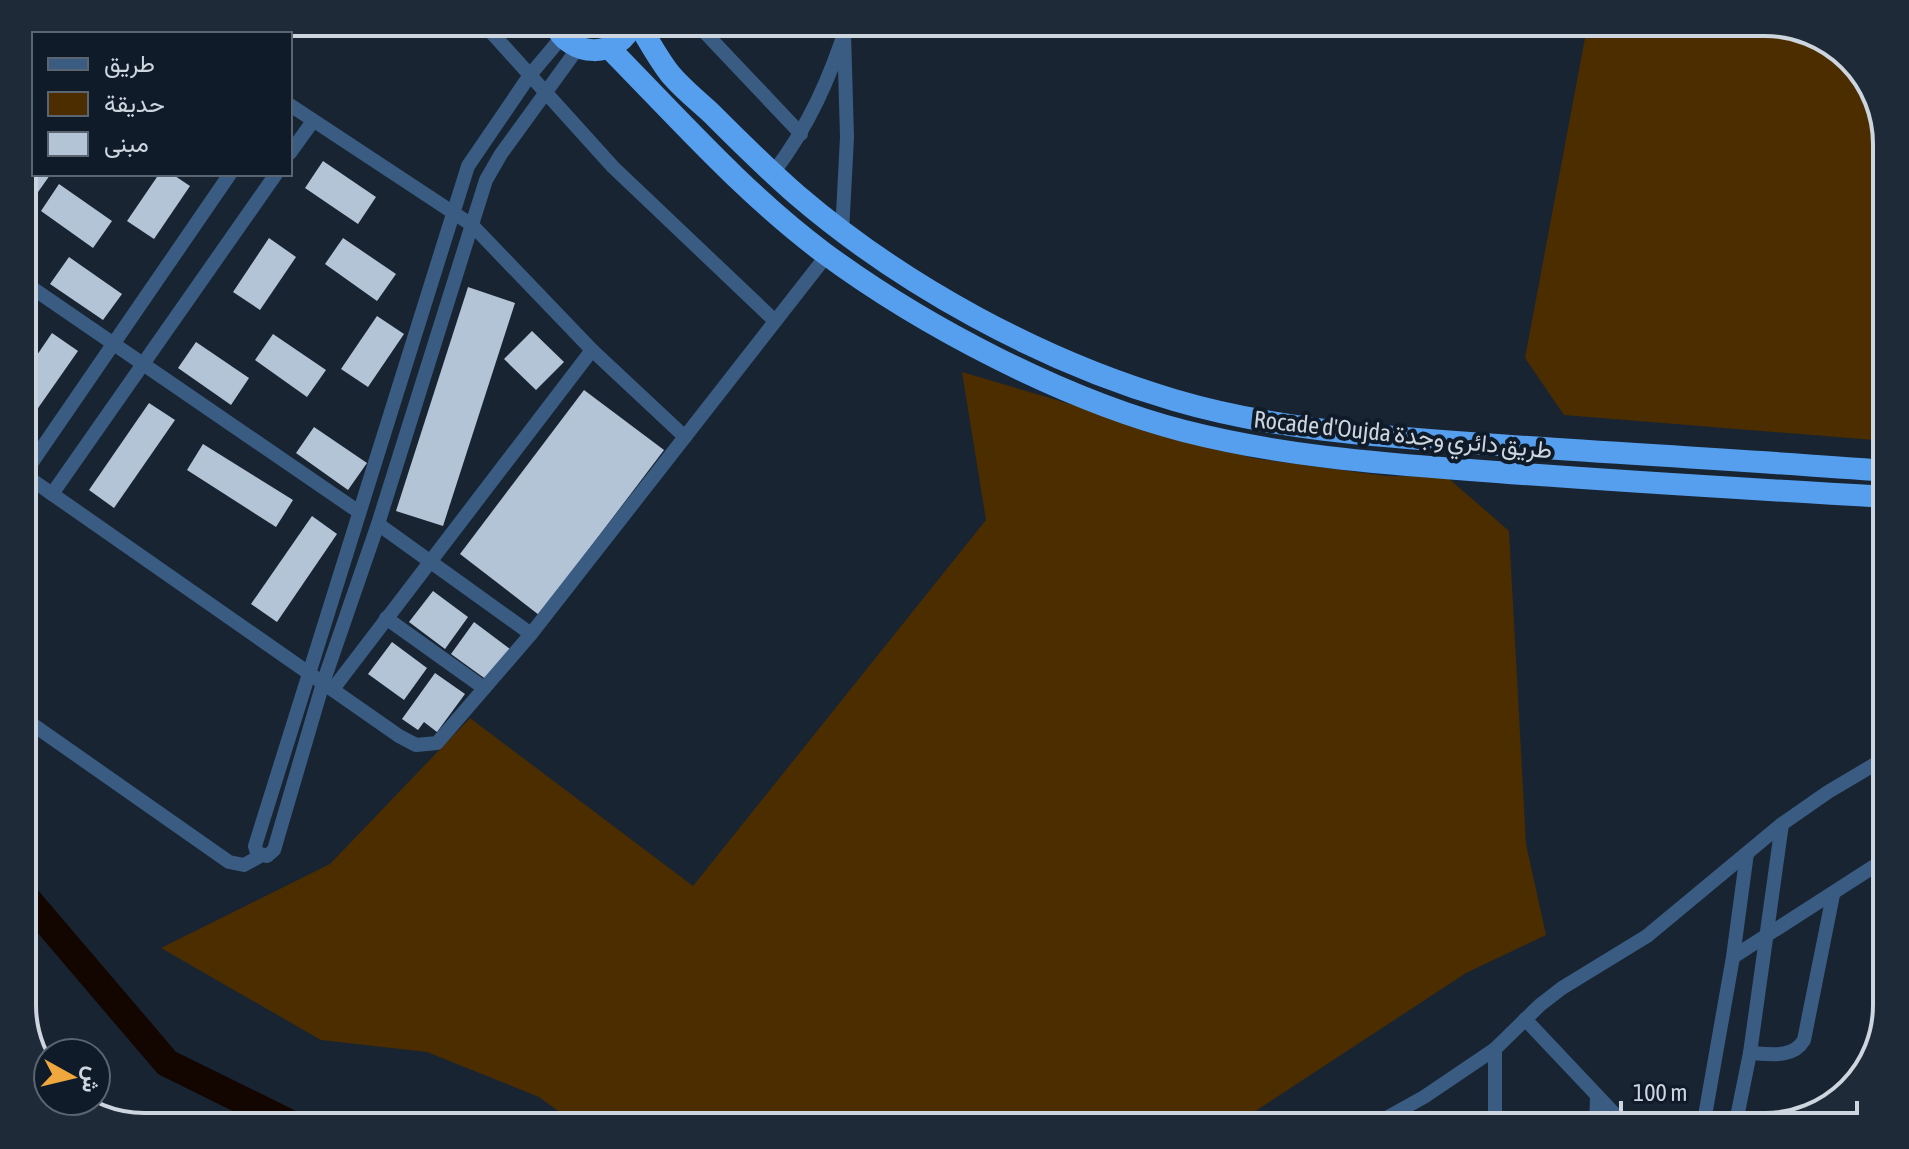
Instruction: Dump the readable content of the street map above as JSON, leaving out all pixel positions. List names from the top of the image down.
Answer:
{
  "streets": {
    "highway": ["Rocade d'Oujda طريق دائري وجدة"]
  },
  "legend": ["طريق", "حديقة", "مبنى"],
  "scale_bar": "100 m",
  "north": "right"
}
